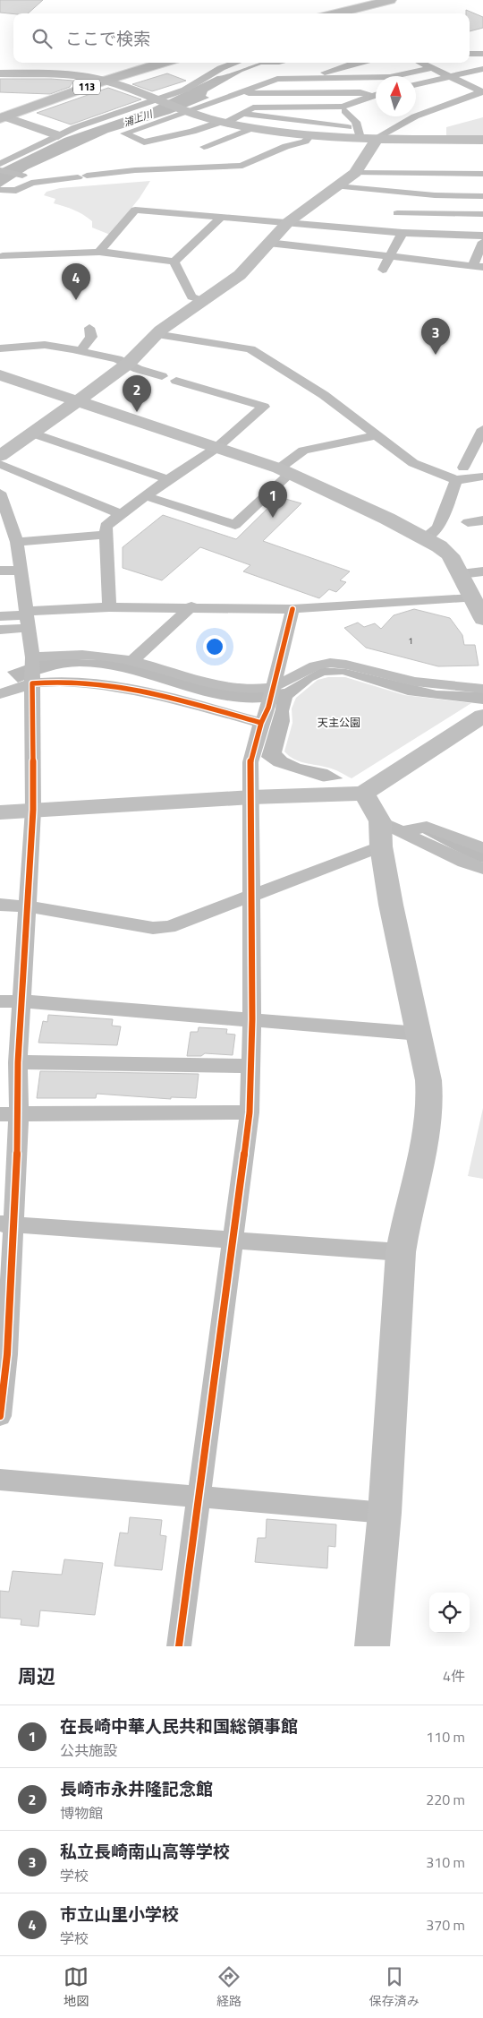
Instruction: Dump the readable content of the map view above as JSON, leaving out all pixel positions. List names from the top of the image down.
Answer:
{
  "streets": {
    "main road": ["113"]
  },
  "water": ["浦上川"],
  "parks": ["天主公園"],
  "house_numbers": ["1"],
  "north": "top",
  "page": {
    "search": "ここで検索",
    "pins": [
      "4",
      "3",
      "2",
      "1"
    ],
    "heading": ["周辺", "4件"],
    "list": [
      {
        "mark": "1",
        "name": "在長崎中華人民共和国総領事館",
        "note": "公共施設",
        "value": "110 m"
      },
      {
        "mark": "2",
        "name": "長崎市永井隆記念館",
        "note": "博物館",
        "value": "220 m"
      },
      {
        "mark": "3",
        "name": "私立長崎南山高等学校",
        "note": "学校",
        "value": "310 m"
      },
      {
        "mark": "4",
        "name": "市立山里小学校",
        "note": "学校",
        "value": "370 m"
      }
    ],
    "nav": ["地図", "経路", "保存済み"]
  }
}
